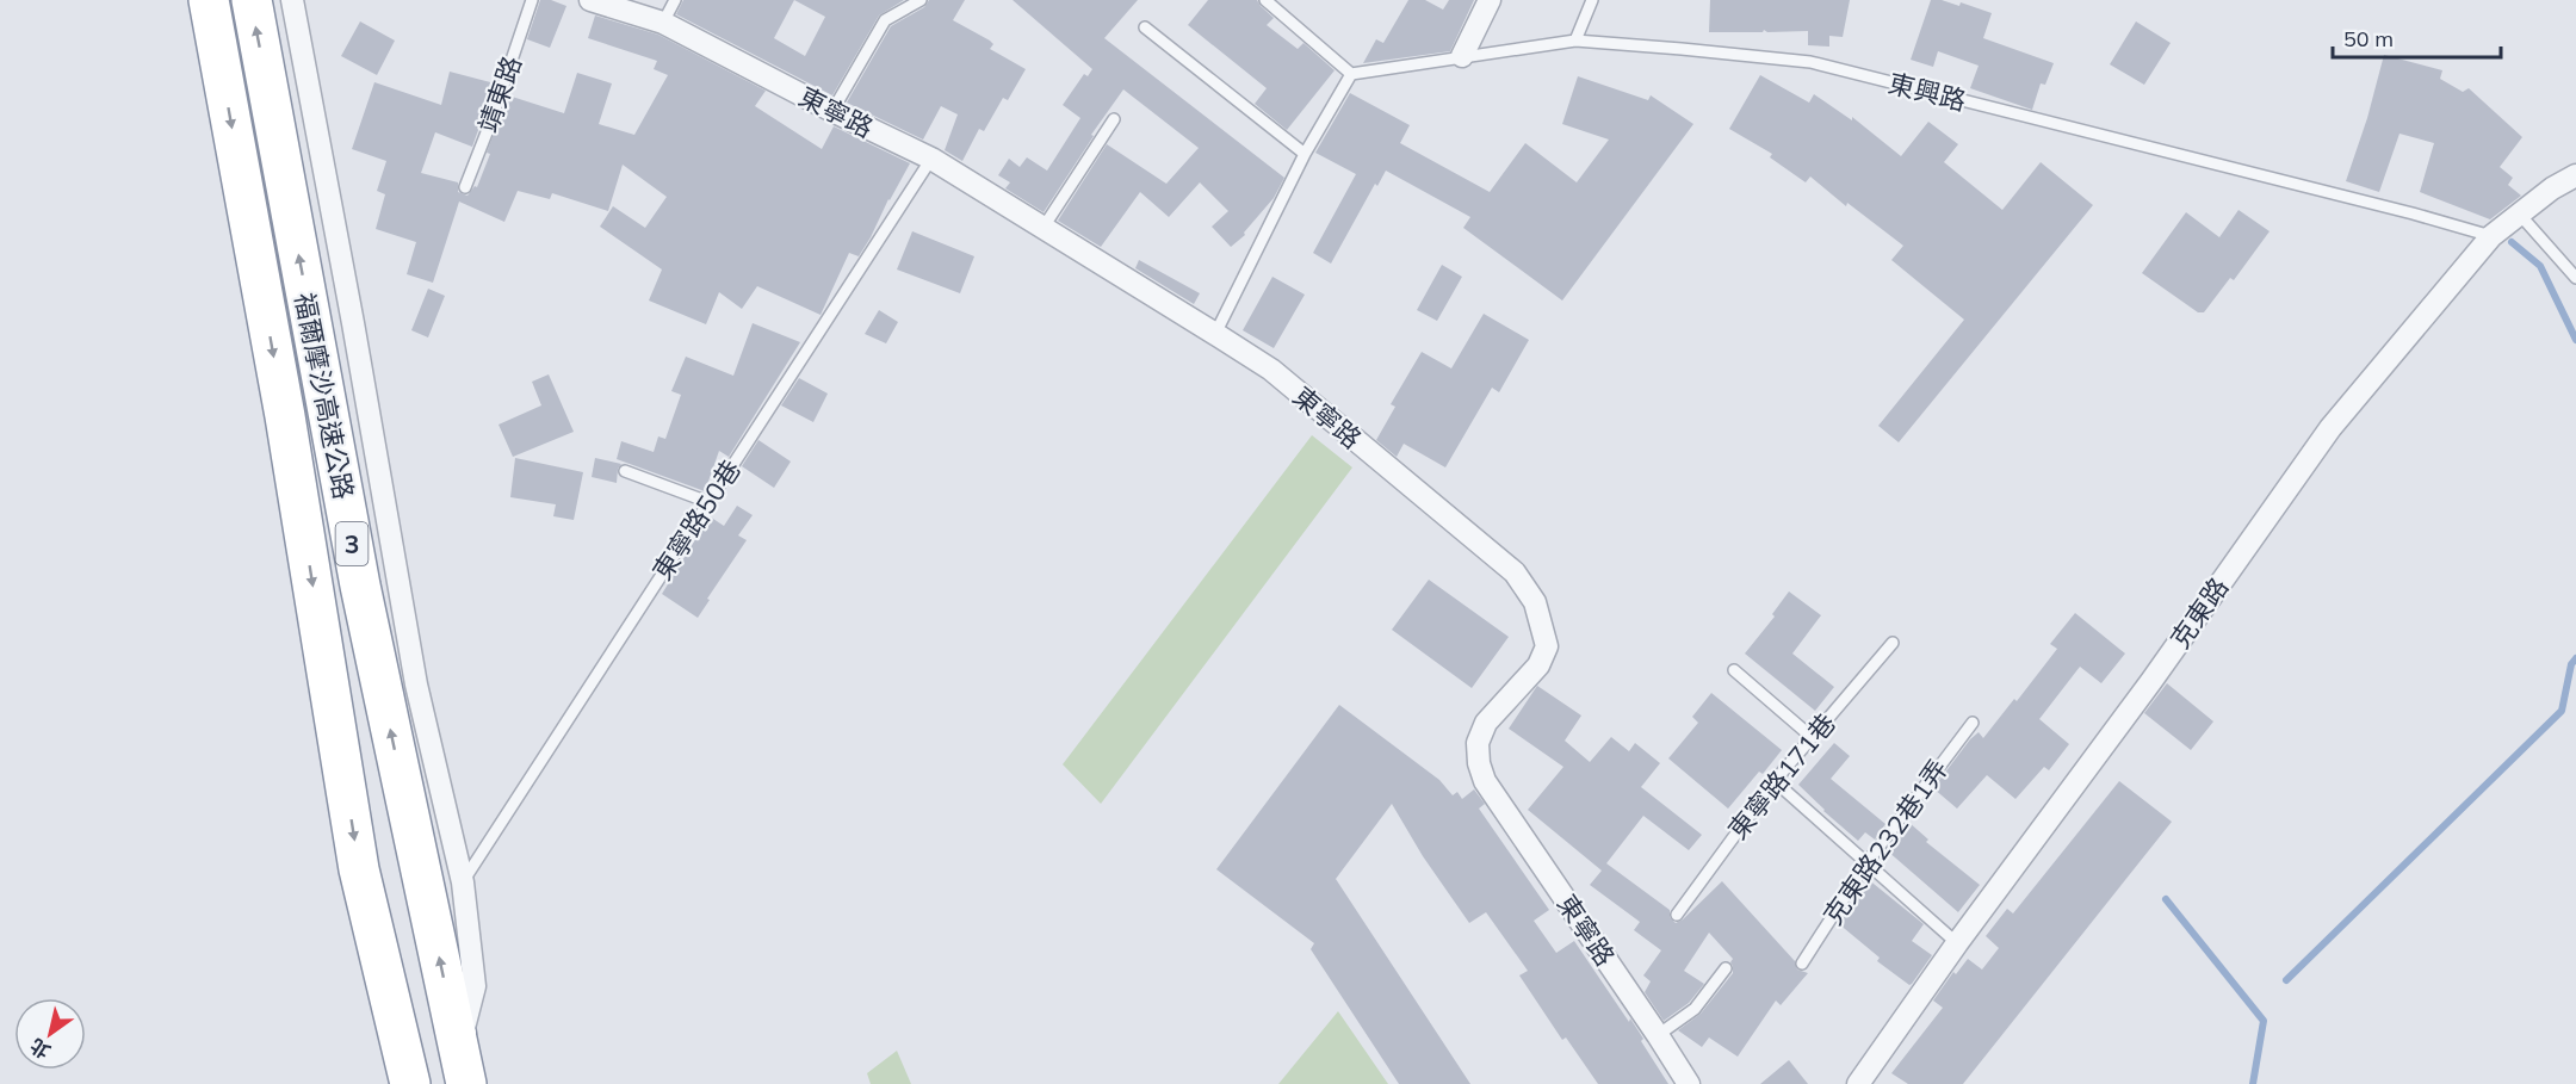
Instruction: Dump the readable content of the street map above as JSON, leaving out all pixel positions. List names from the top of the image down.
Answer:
{
  "streets": {
    "highway": ["福爾摩沙高速公路", "3"],
    "street": ["東寧路", "克東路"],
    "lane": [
      "東興路",
      "靖東路",
      "東寧路50巷",
      "東寧路171巷",
      "克東路232巷1弄"
    ]
  },
  "crossings": [
    ["東興路", "克東路"],
    ["東寧路", "東寧路50巷"]
  ],
  "scale_bar": "50 m",
  "north": "bottom left"
}
